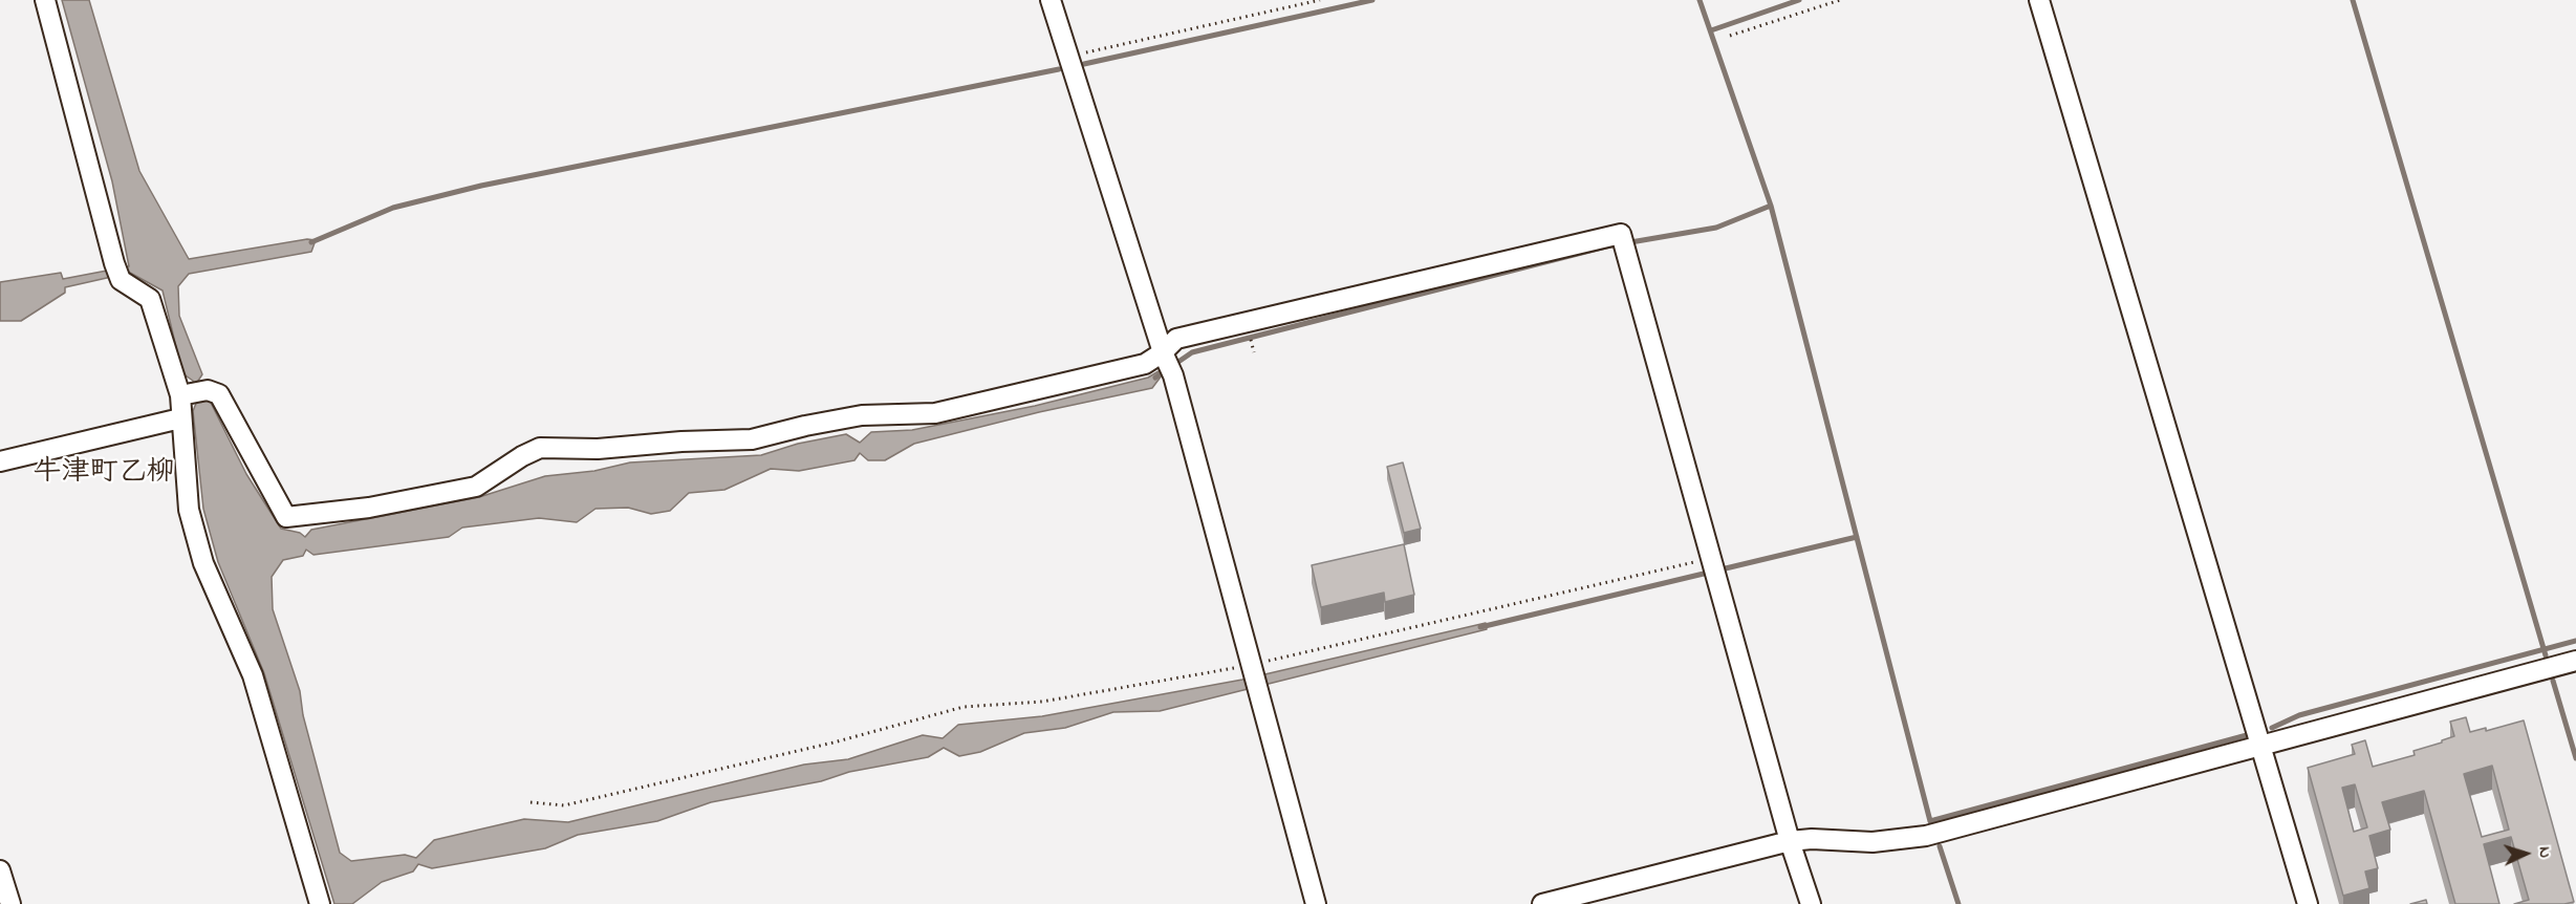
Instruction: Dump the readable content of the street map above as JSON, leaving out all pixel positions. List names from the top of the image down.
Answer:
{
  "districts": ["牛津町乙柳"],
  "north": "right"
}
